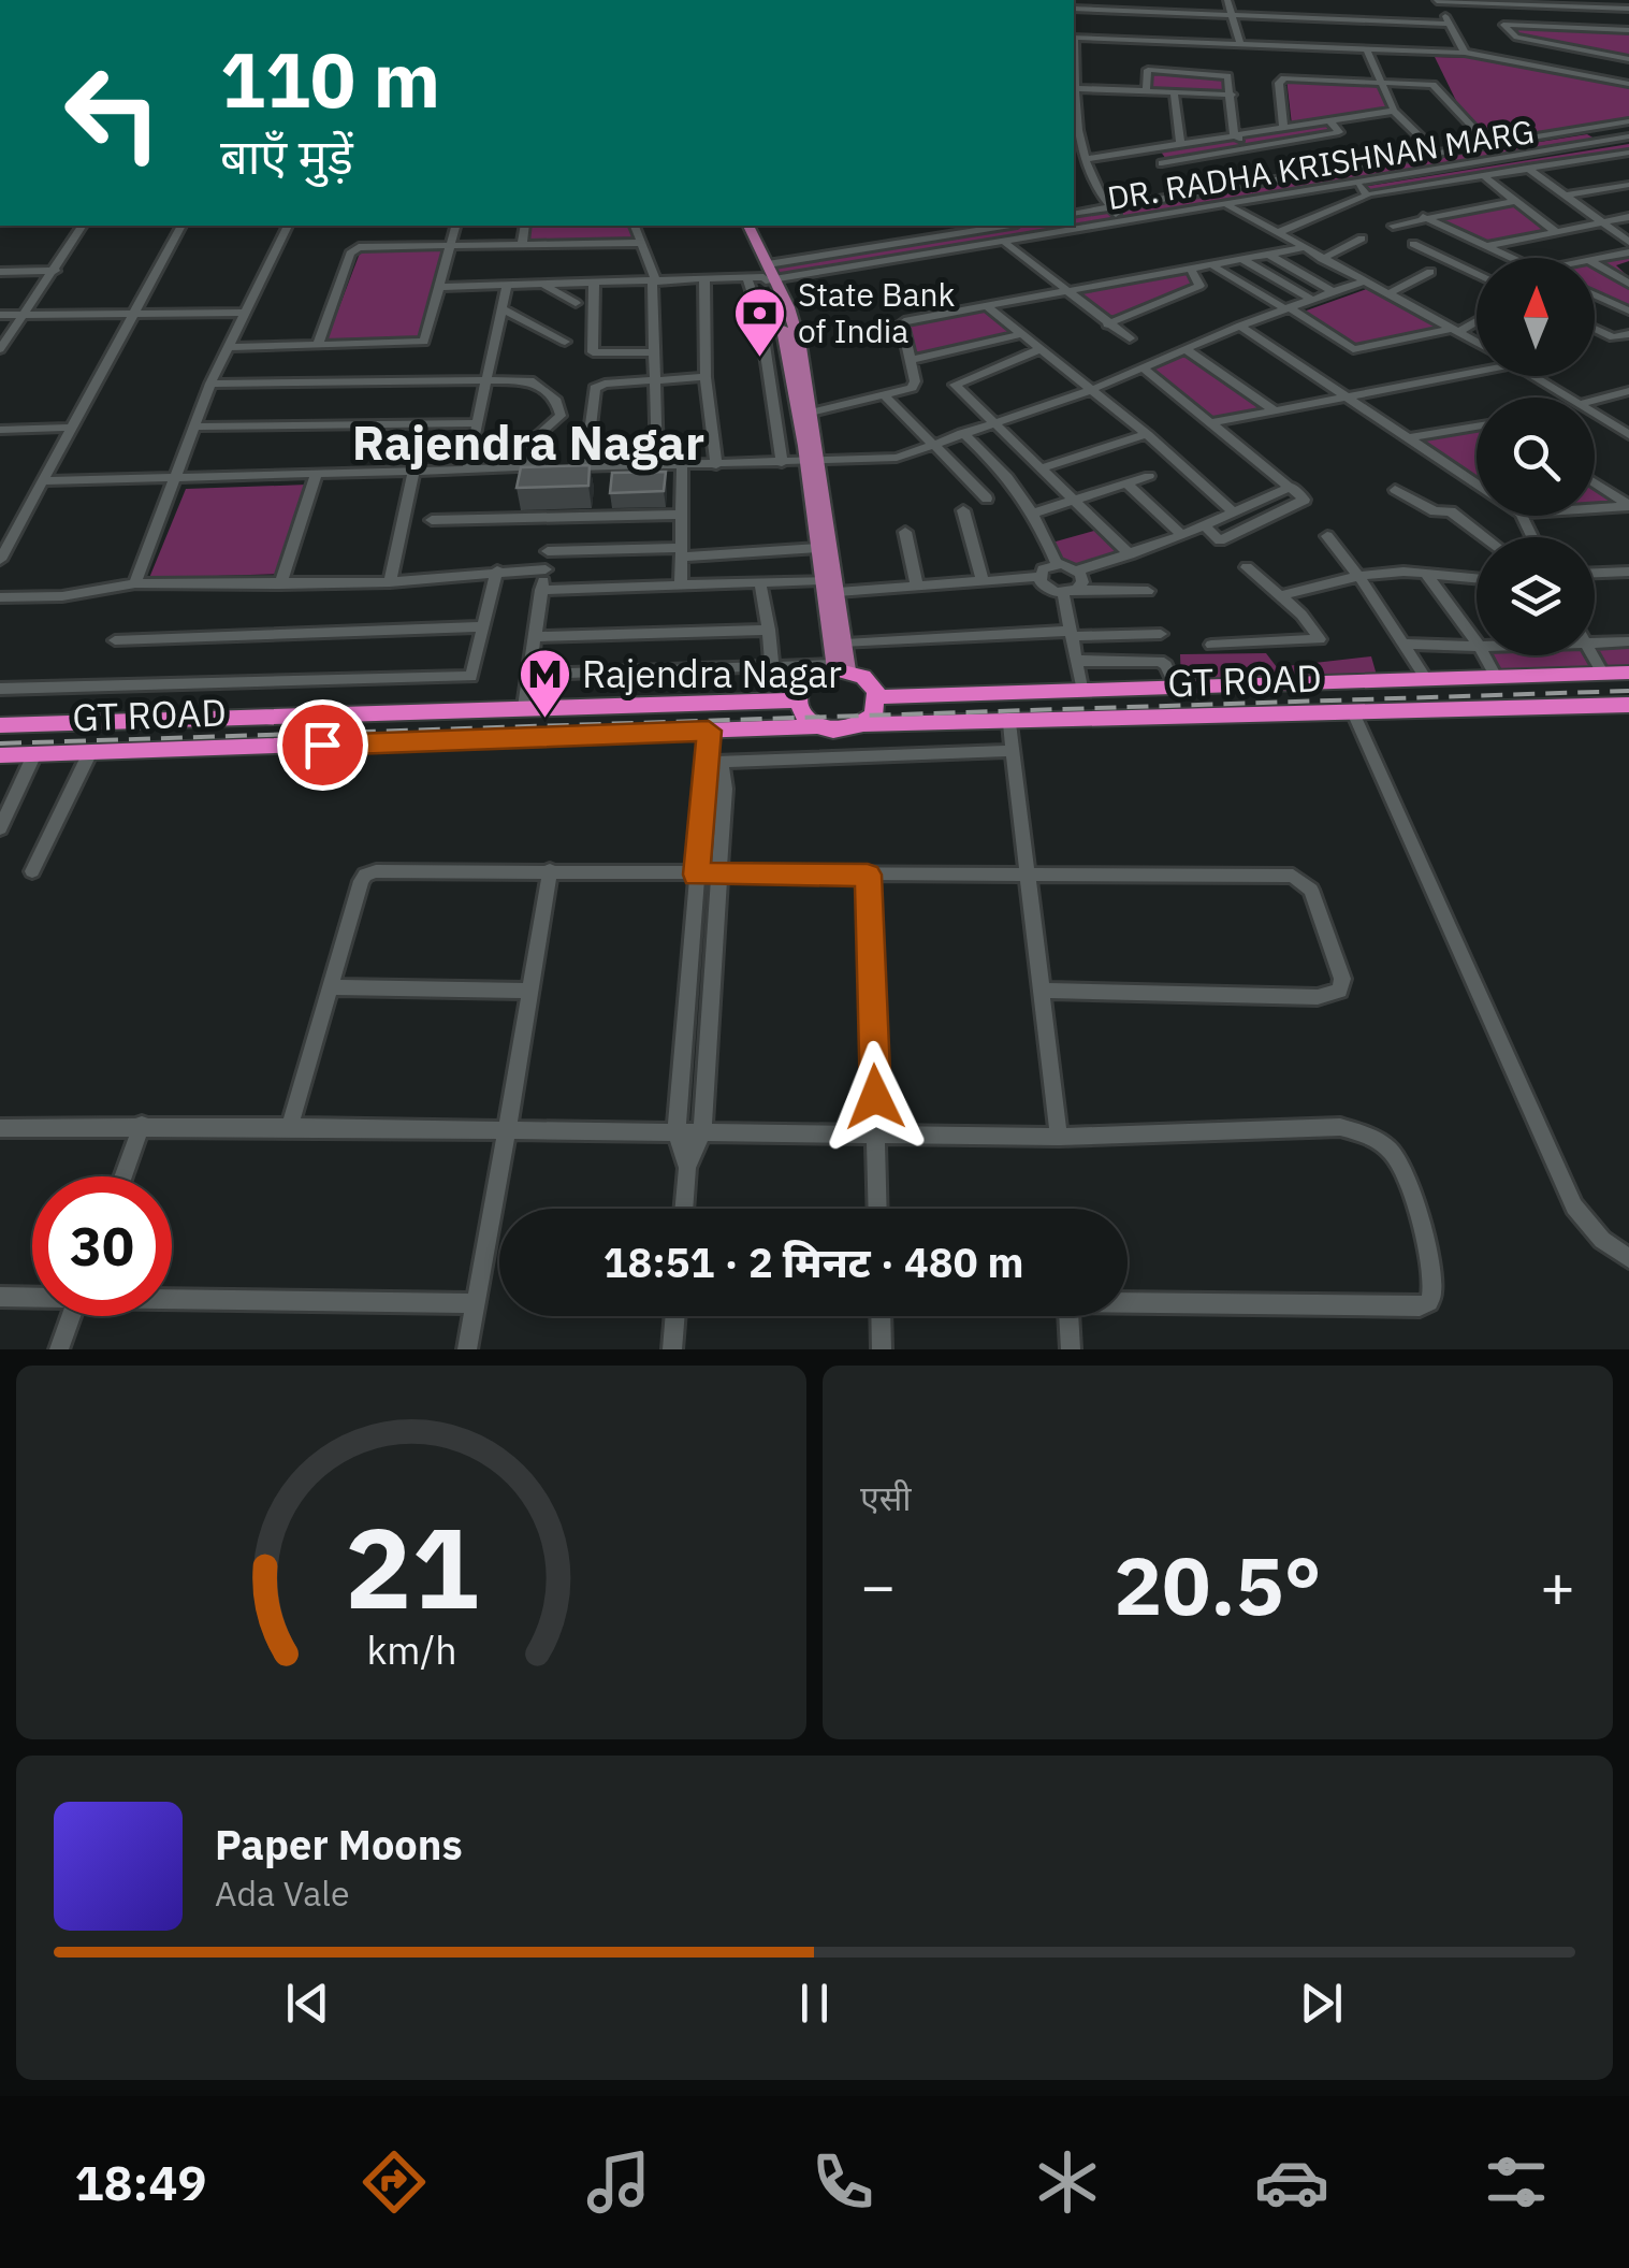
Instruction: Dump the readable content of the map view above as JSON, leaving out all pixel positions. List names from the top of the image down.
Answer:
{
  "streets": {
    "highway": ["GT ROAD"],
    "street": ["DR. RADHA KRISHNAN MARG"]
  },
  "districts": ["Rajendra Nagar"],
  "places": {
    "bank": ["State Bank of India"],
    "metro station": ["Rajendra Nagar"]
  },
  "north": "top",
  "page": {
    "turn": ["110 m", "बाएँ मुड़ें"],
    "limit": "30",
    "trip": "18:51 · 2 मिनट · 480 m",
    "tile": "एसी",
    "heat": ["−", "20.5°", "+"],
    "song": ["Paper Moons", "Ada Vale"],
    "tabs": "18:49",
    "gauge": ["21", "km/h"]
  }
}
